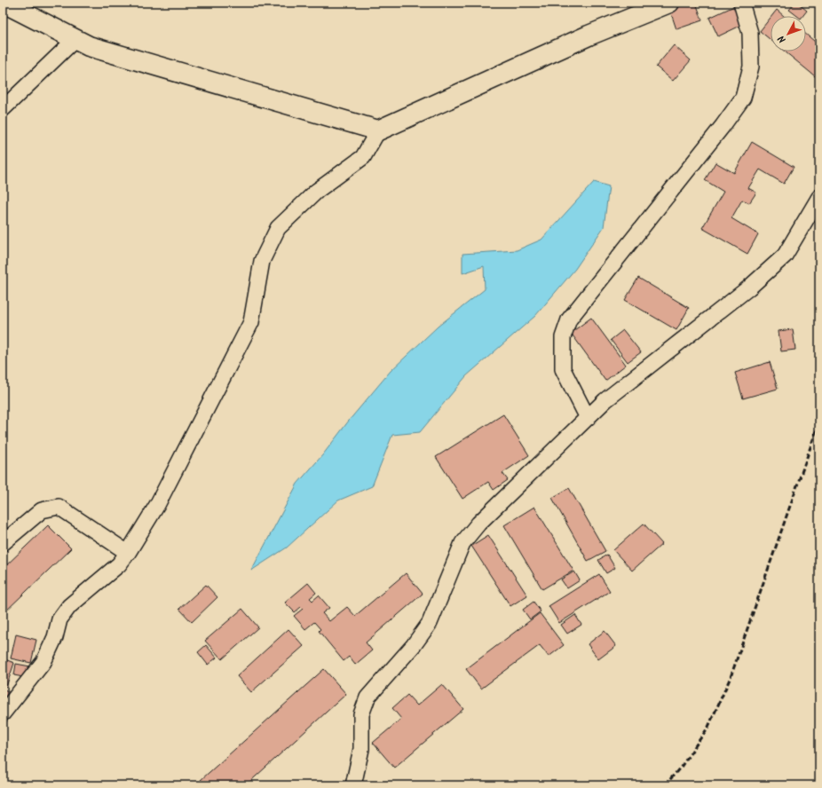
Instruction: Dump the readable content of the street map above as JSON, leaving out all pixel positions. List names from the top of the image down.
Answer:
{
  "north": "bottom left"
}
